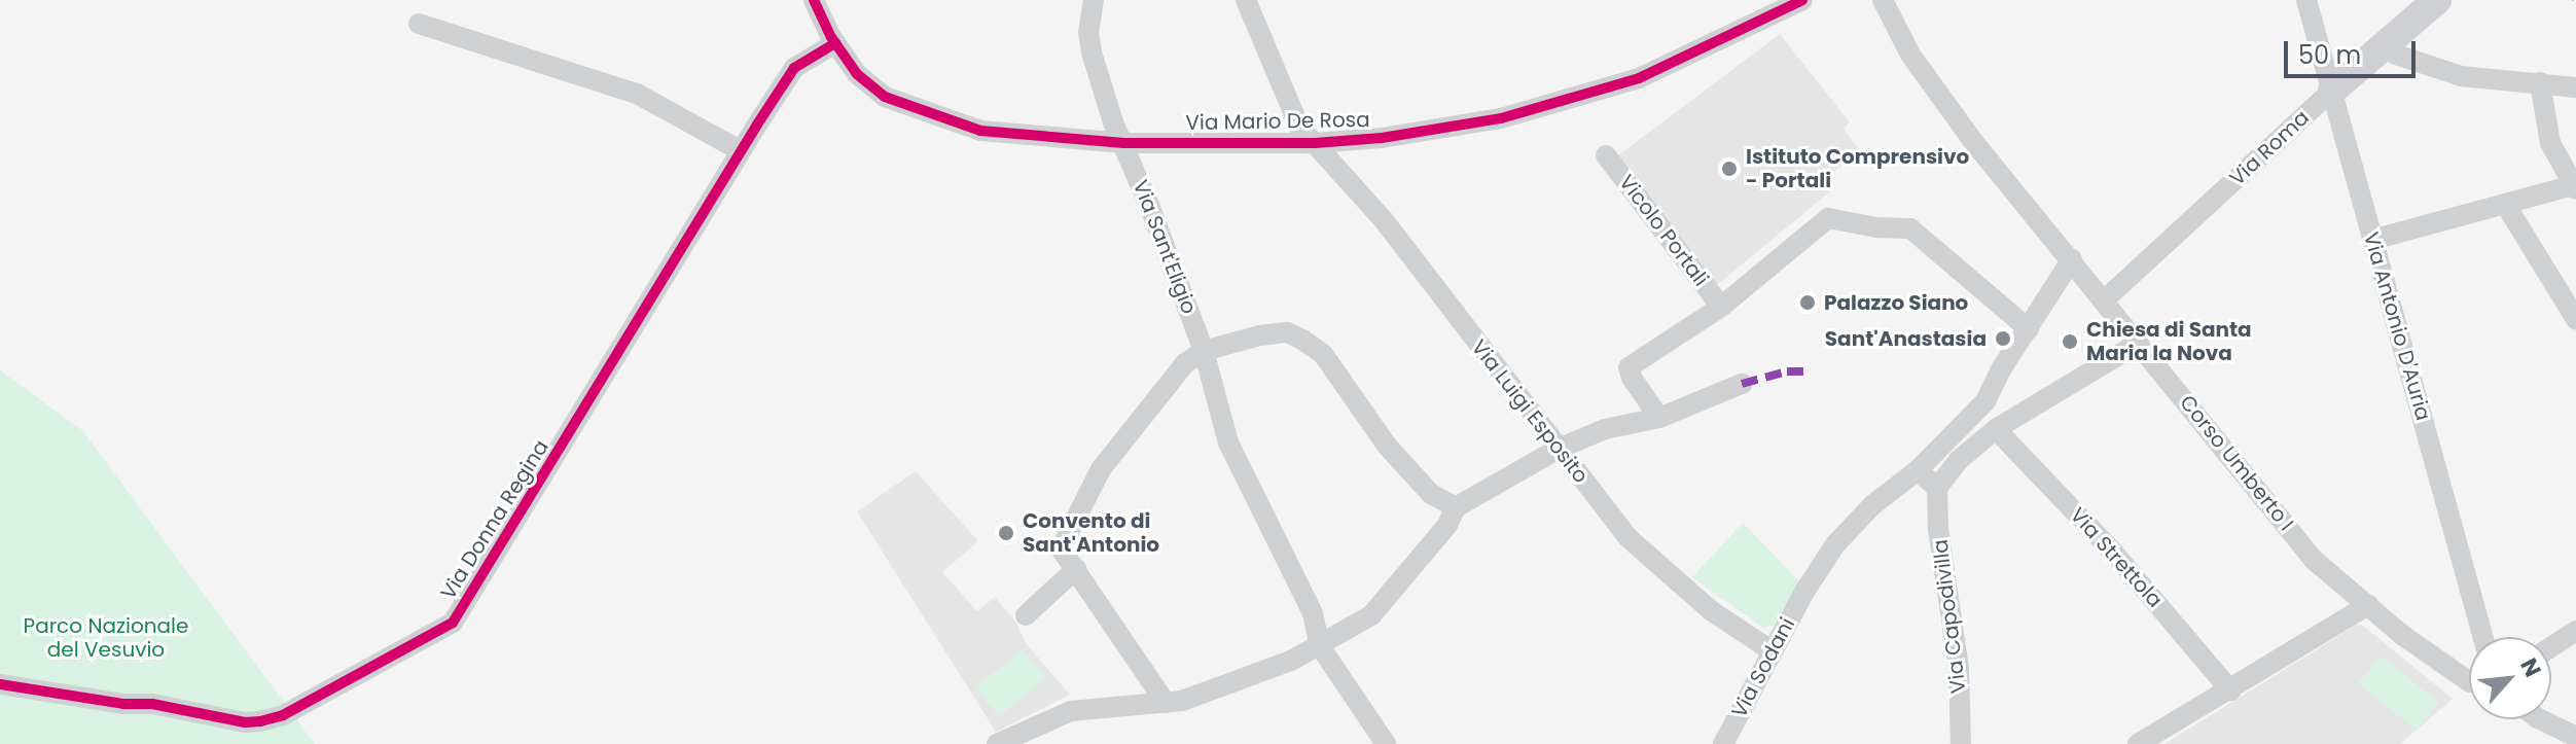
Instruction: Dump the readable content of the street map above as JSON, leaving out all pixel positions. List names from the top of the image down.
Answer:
{
  "streets": {
    "street": [
      "Via Mario De Rosa",
      "Via Roma",
      "Vicolo Portali",
      "Via Sant'Eligio",
      "Via Antonio D'Auria",
      "Via Luigi Esposito",
      "Corso Umberto I",
      "Via Donna Regina",
      "Via Strettola",
      "Via Capodivilla",
      "Via Sodani"
    ]
  },
  "crossings": [
    ["Via Mario De Rosa", "Via Sant'Eligio"],
    ["Via Mario De Rosa", "Via Luigi Esposito"],
    ["Via Mario De Rosa", "Via Donna Regina"],
    ["Via Roma", "Via Antonio D'Auria"],
    ["Via Roma", "Corso Umberto I"],
    ["Via Luigi Esposito", "Via Sodani"],
    ["Corso Umberto I", "Via Sodani"]
  ],
  "parks": ["Parco Nazionale del Vesuvio"],
  "places": [
    "Istituto Comprensivo - Portali",
    "Palazzo Siano",
    "Sant'Anastasia",
    "Chiesa di Santa Maria la Nova",
    "Convento di Sant'Antonio"
  ],
  "scale_bar": "50 m",
  "north": "top right"
}
